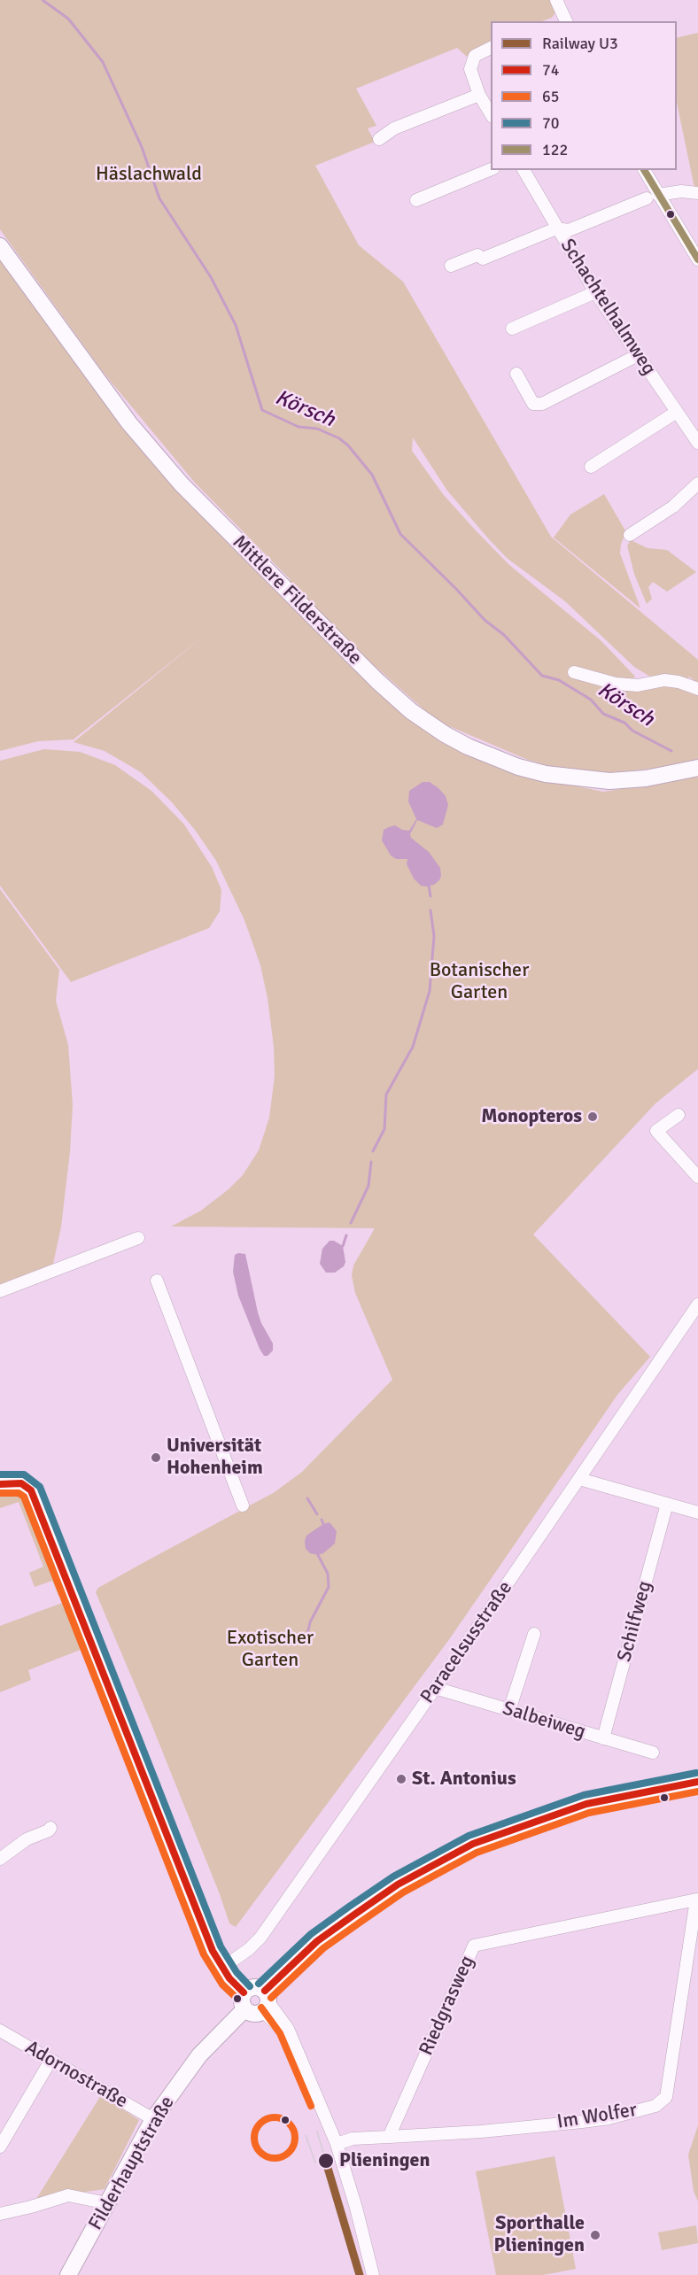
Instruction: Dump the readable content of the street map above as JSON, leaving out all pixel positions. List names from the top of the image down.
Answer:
{
  "streets": {
    "main road": ["Mittlere Filderstraße", "Filderhauptstraße"],
    "street": [
      "Schachtelhalmweg",
      "Schilfweg",
      "Paracelsusstraße",
      "Salbeiweg",
      "Riedgrasweg",
      "Adornostraße",
      "Im Wolfer"
    ]
  },
  "crossings": [
    ["Schilfweg", "Salbeiweg"],
    ["Paracelsusstraße", "Salbeiweg"],
    ["Riedgrasweg", "Im Wolfer"],
    ["Adornostraße", "Filderhauptstraße"]
  ],
  "water": ["Körsch"],
  "parks": ["Häslachwald", "Botanischer Garten", "Exotischer Garten"],
  "places": [
    "Monopteros",
    "Universität Hohenheim",
    "St. Antonius",
    "Plieningen",
    "Sporthalle Plieningen"
  ],
  "lines": [
    "transit line 122",
    "transit line 70",
    "transit line 74",
    "transit line 65",
    "rail line U3"
  ],
  "legend": [
    "Railway U3",
    "74",
    "65",
    "70",
    "122"
  ]
}
